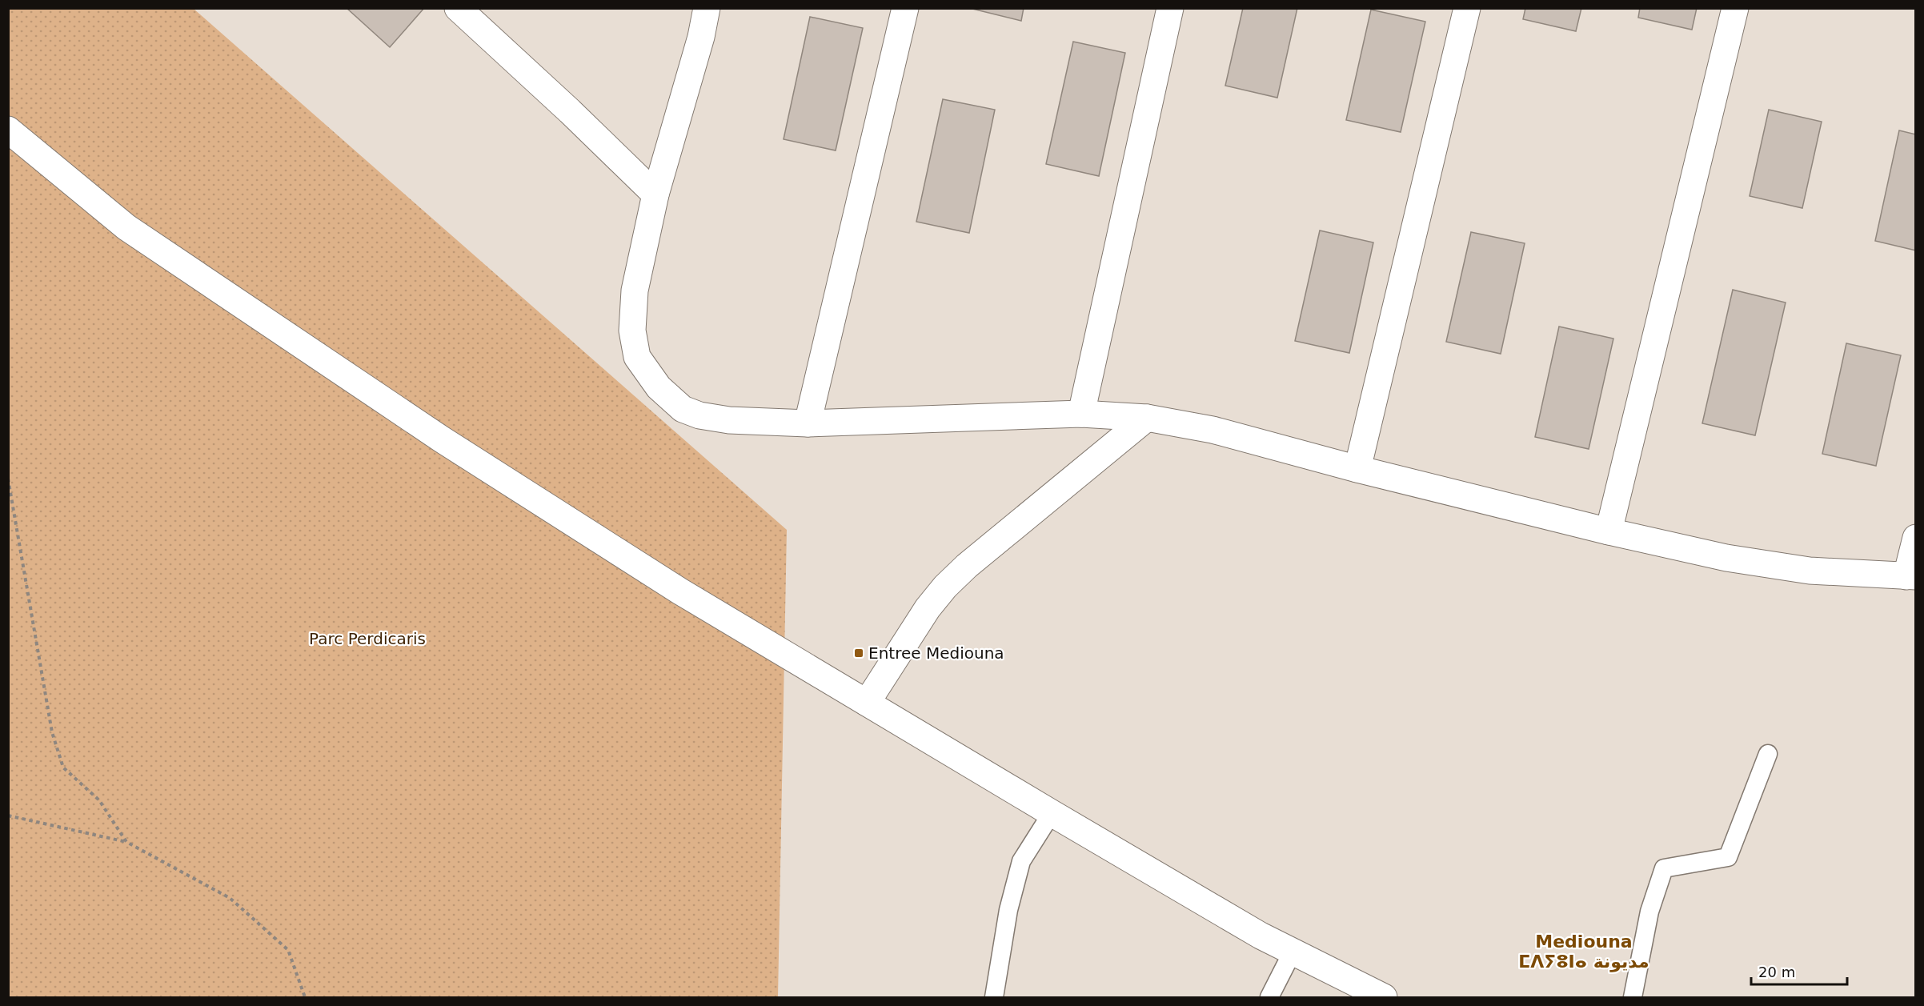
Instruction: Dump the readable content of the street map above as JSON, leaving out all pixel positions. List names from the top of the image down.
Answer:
{
  "districts": ["Mediouna ⵎⴷⵢⵓⵏⴰ مديونة"],
  "parks": ["Parc Perdicaris"],
  "places": {
    "transit": ["Entree Mediouna"]
  },
  "scale_bar": "20 m"
}
